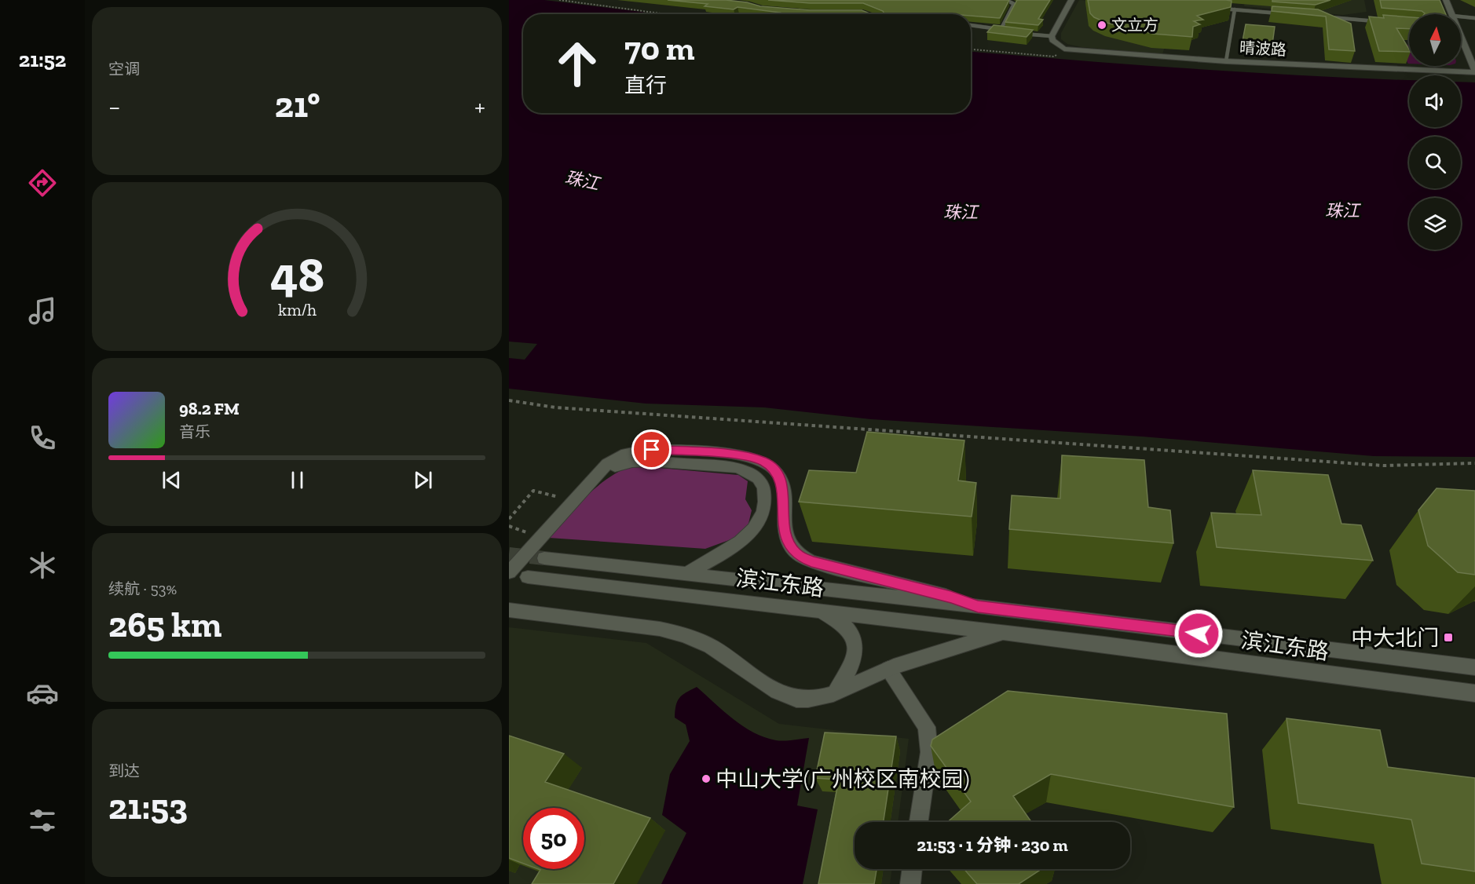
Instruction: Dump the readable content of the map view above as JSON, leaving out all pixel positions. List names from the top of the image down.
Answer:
{
  "streets": {
    "main road": ["晴波路", "滨江东路"]
  },
  "water": ["珠江"],
  "places": {
    "other": ["文立方", "中山大学(广州校区南校园)"],
    "transit": ["中大北门"]
  },
  "north": "top",
  "page": {
    "tabs": "21:52",
    "tile": [
      "空调",
      ["续航 · 53%", "265 km"],
      ["到达", "21:53"]
    ],
    "turn": ["70 m", "直行"],
    "heat": ["−", "21°", "+"],
    "song": ["98.2 FM", "音乐"],
    "limit": "50",
    "trip": "21:53 · 1 分钟 · 230 m",
    "gauge": ["48", "km/h"]
  }
}
